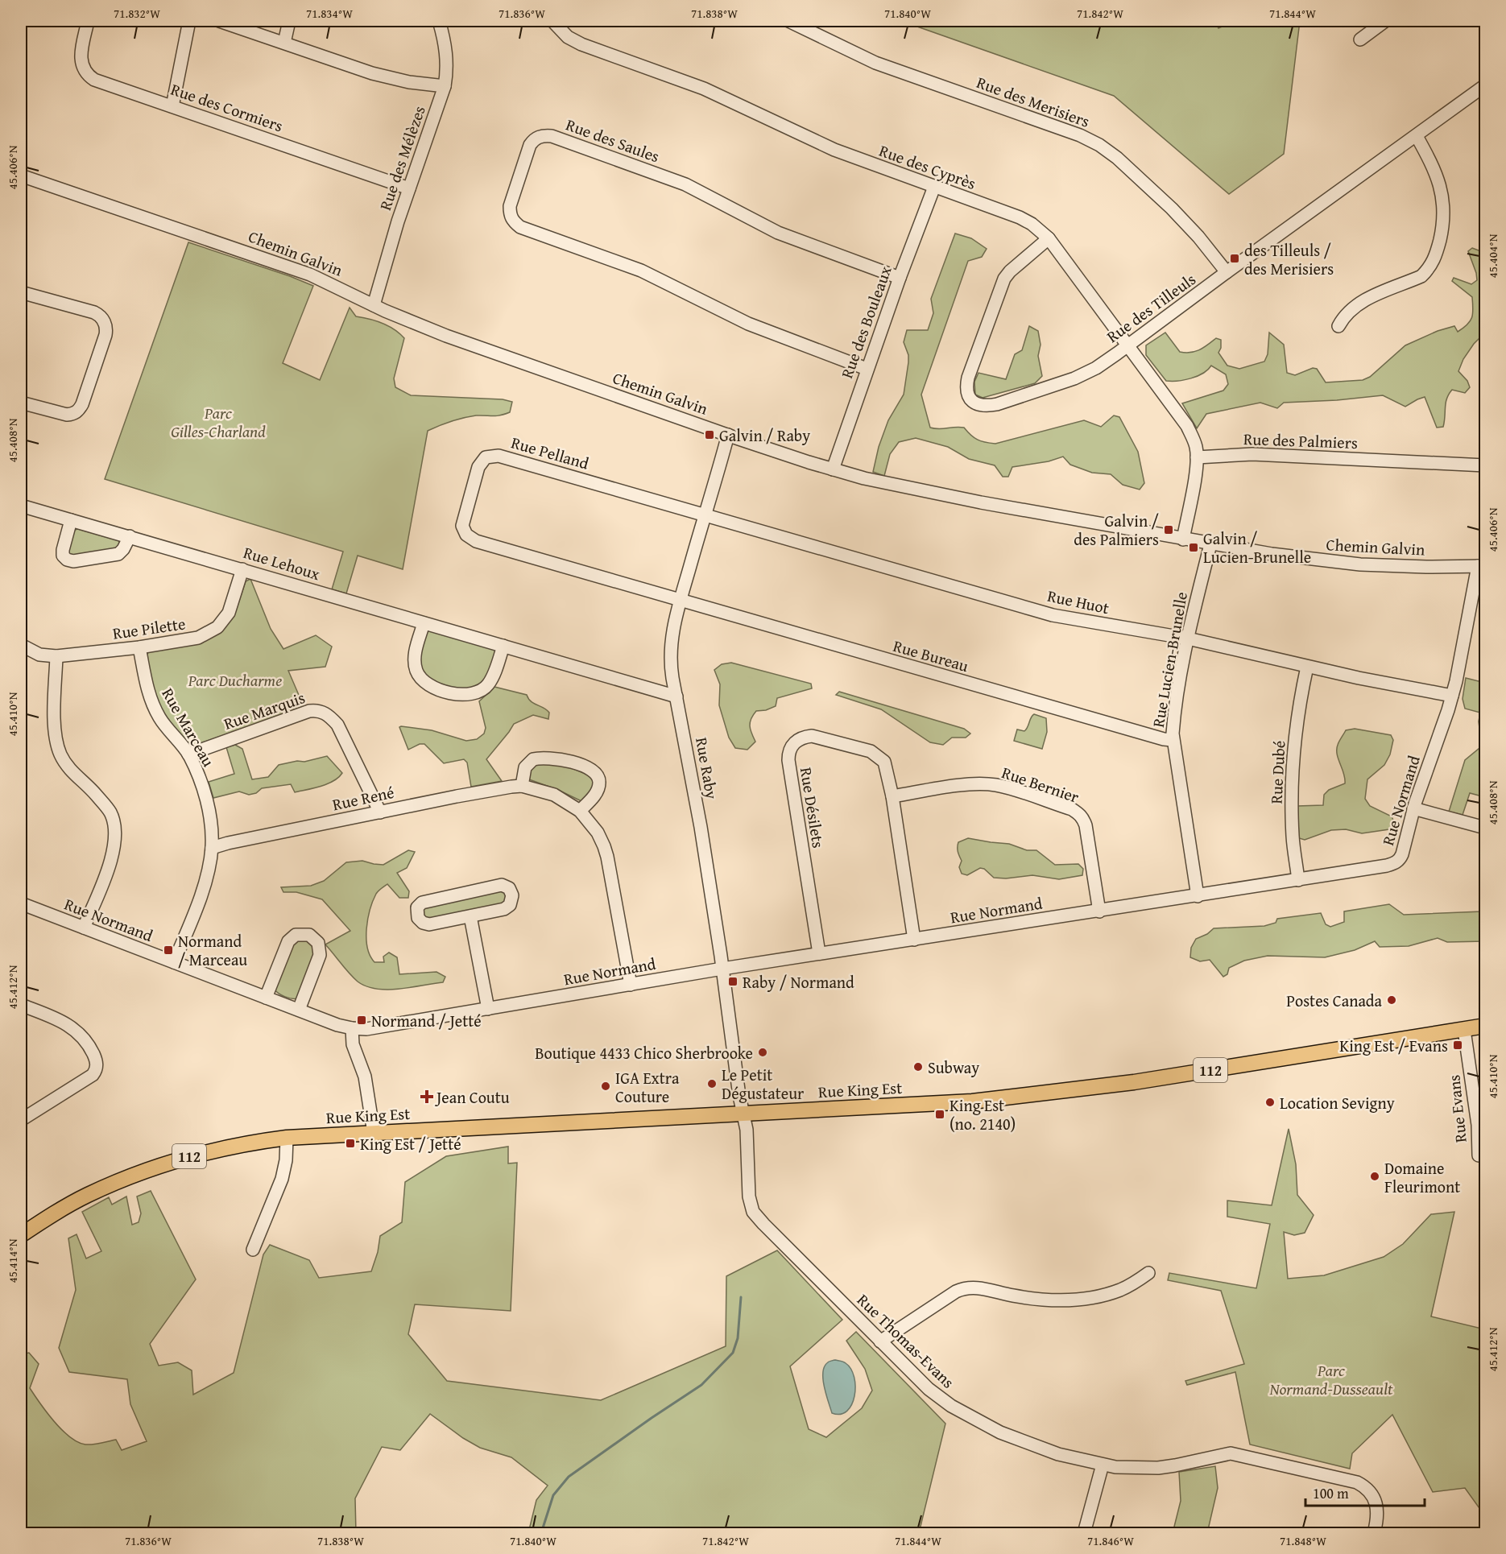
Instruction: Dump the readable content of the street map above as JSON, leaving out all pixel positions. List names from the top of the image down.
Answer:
{
  "streets": {
    "main road": ["112", "Rue King Est"],
    "street": [
      "Rue des Merisiers",
      "Rue des Cormiers",
      "Rue des Saules",
      "Rue des Mélèzes",
      "Rue des Cyprès",
      "Chemin Galvin",
      "Rue des Tilleuls",
      "Rue des Bouleaux",
      "Rue des Palmiers",
      "Rue Pelland",
      "Rue Lehoux",
      "Rue Huot",
      "Rue Pilette",
      "Rue Bureau",
      "Rue Lucien-Brunelle",
      "Rue Marquis",
      "Rue Marceau",
      "Rue Raby",
      "Rue Dubé",
      "Rue Bernier",
      "Rue René",
      "Rue Normand",
      "Rue Désilets",
      "Rue Evans",
      "Rue Thomas-Evans"
    ]
  },
  "crossings": [
    ["Rue des Merisiers", "Rue des Tilleuls"],
    ["Rue des Cormiers", "Rue des Mélèzes"],
    ["Rue des Saules", "Rue des Bouleaux"],
    ["Rue des Mélèzes", "Chemin Galvin"],
    ["Rue des Cyprès", "Rue des Tilleuls"],
    ["Rue des Cyprès", "Rue des Bouleaux"],
    ["Rue des Cyprès", "Rue des Palmiers"],
    ["Chemin Galvin", "Rue des Bouleaux"],
    ["Chemin Galvin", "Rue Lucien-Brunelle"],
    ["Chemin Galvin", "Rue Raby"],
    ["Chemin Galvin", "Rue Normand"],
    ["Rue Pelland", "Rue Huot"],
    ["Rue Pelland", "Rue Bureau"],
    ["Rue Pelland", "Rue Raby"],
    ["Rue Lehoux", "Rue Pilette"],
    ["Rue Lehoux", "Rue Raby"],
    ["Rue Huot", "Rue Lucien-Brunelle"],
    ["Rue Huot", "Rue Raby"],
    ["Rue Huot", "Rue Dubé"],
    ["Rue Huot", "Rue Normand"],
    ["Rue Pilette", "Rue Marceau"],
    ["Rue Bureau", "Rue Lucien-Brunelle"],
    ["Rue Bureau", "Rue Raby"],
    ["Rue Lucien-Brunelle", "Rue Normand"],
    ["Rue Marquis", "Rue Marceau"],
    ["Rue Marquis", "Rue René"],
    ["Rue Marceau", "Rue René"],
    ["Rue Marceau", "Rue Normand"],
    ["Rue Raby", "Rue Normand"],
    ["Rue Raby", "Rue King Est"],
    ["Rue Raby", "Rue Thomas-Evans"],
    ["Rue Dubé", "Rue Normand"],
    ["Rue Bernier", "Rue Normand"],
    ["Rue Bernier", "Rue Désilets"],
    ["Rue René", "Rue Normand"],
    ["Rue Normand", "Rue Désilets"],
    ["Rue King Est", "Rue Evans"],
    ["Rue King Est", "Rue Thomas-Evans"]
  ],
  "parks": ["Parc Gilles-Charland", "Parc Ducharme", "Parc Normand-Dusseault"],
  "places": {
    "transit": [
      "des Tilleuls / des Merisiers",
      "Galvin / Raby",
      "Galvin / des Palmiers",
      "Galvin / Lucien-Brunelle",
      "Normand / Marceau",
      "Raby / Normand",
      "Normand / Jetté",
      "King Est / Evans",
      "King Est (no. 2140)",
      "King Est / Jetté"
    ],
    "other": [
      "Postes Canada",
      "Boutique 4433 Chico Sherbrooke",
      "Subway",
      "Le Petit Dégustateur",
      "IGA Extra Couture",
      "Location Sevigny",
      "Domaine Fleurimont"
    ],
    "health": ["Jean Coutu"]
  },
  "scale_bar": "100 m",
  "coordinates": [
    "71.832°W",
    "71.834°W",
    "71.836°W",
    "71.838°W",
    "71.840°W",
    "71.842°W",
    "71.844°W",
    "45.406°N",
    "45.404°N",
    "45.408°N",
    "45.410°N",
    "45.412°N",
    "45.414°N",
    "71.846°W",
    "71.848°W"
  ]
}
